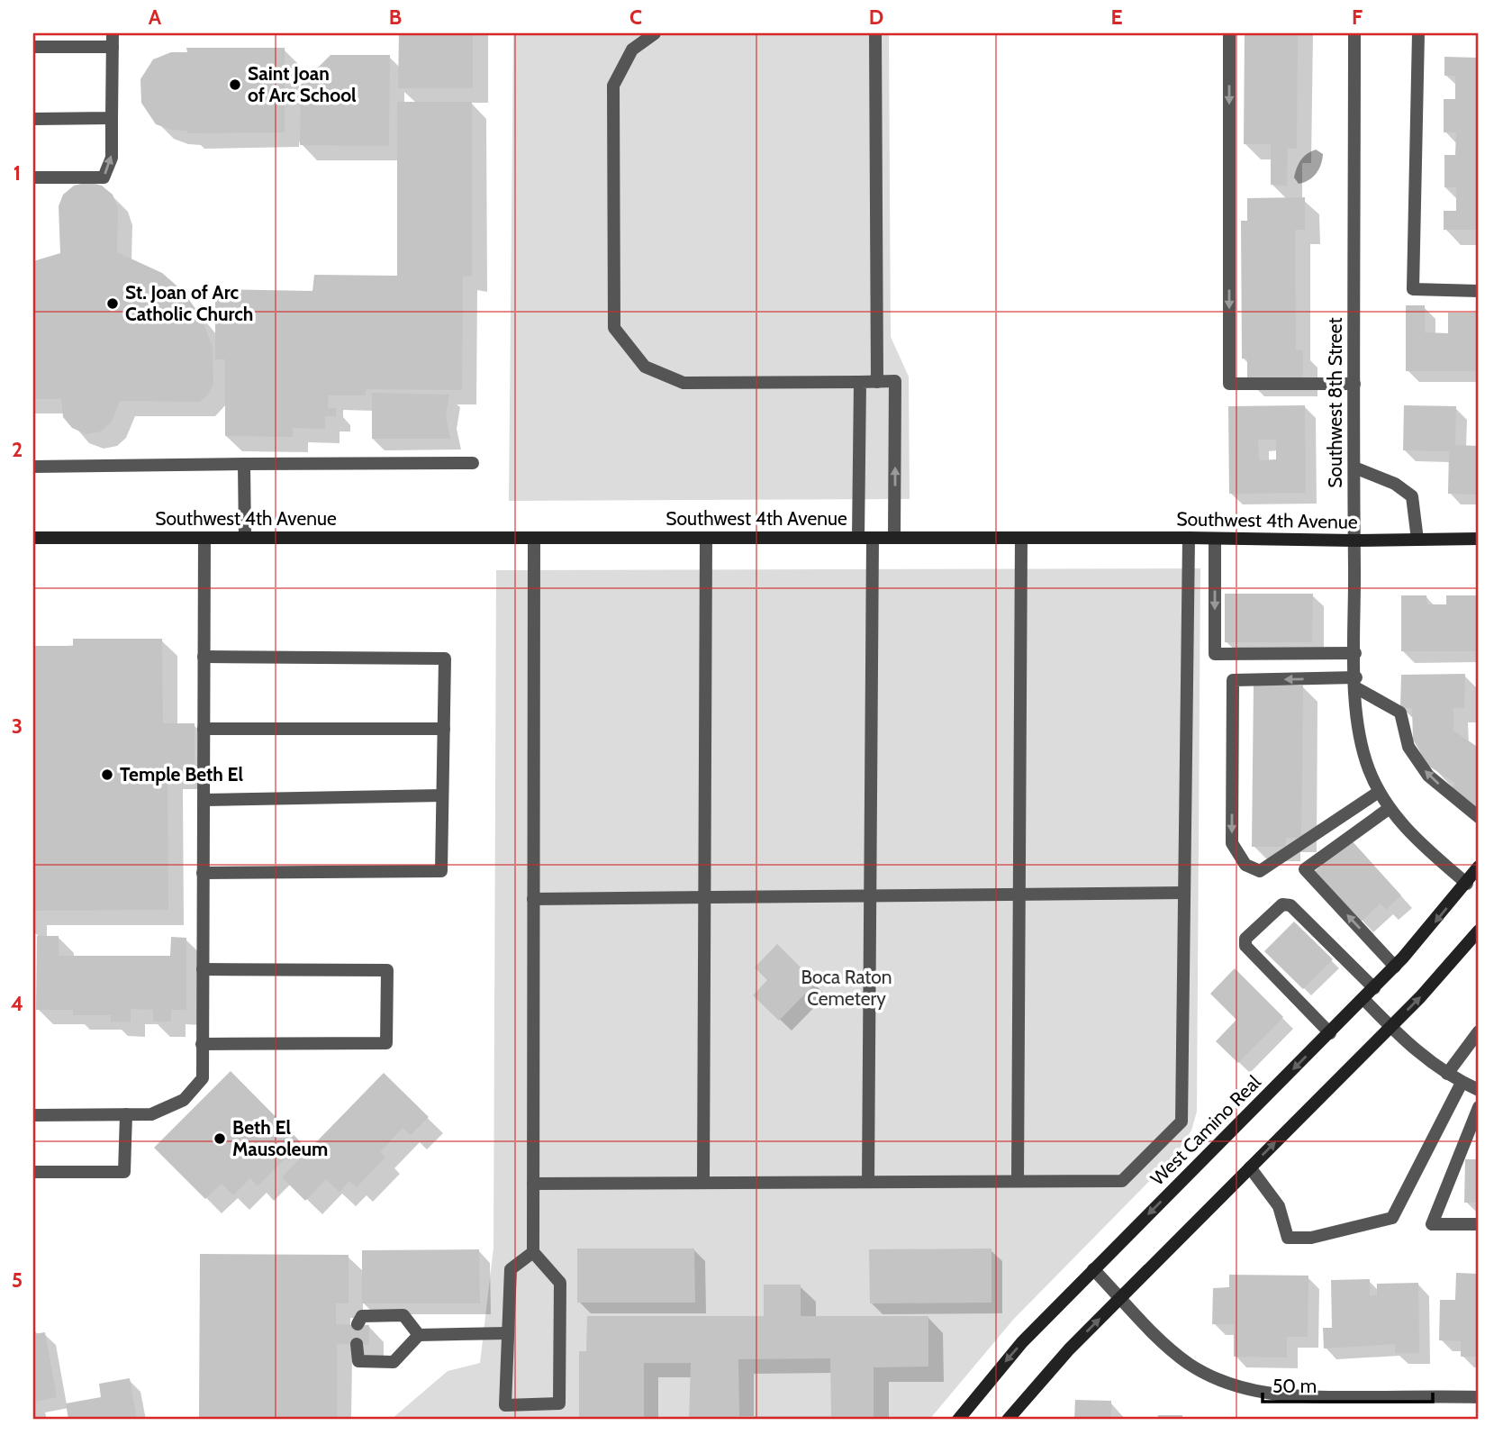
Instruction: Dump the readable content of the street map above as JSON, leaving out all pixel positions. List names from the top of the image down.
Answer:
{
  "streets": {
    "street": ["Southwest 8th Street", "Southwest 4th Avenue", "West Camino Real"]
  },
  "crossings": [
    ["Southwest 8th Street", "Southwest 4th Avenue"],
    ["Southwest 8th Street", "West Camino Real"]
  ],
  "parks": ["Boca Raton Cemetery"],
  "places": [
    "Saint Joan of Arc School",
    "St. Joan of Arc Catholic Church",
    "Temple Beth El",
    "Beth El Mausoleum"
  ],
  "scale_bar": "50 m",
  "grid": {
    "columns": [
      "A",
      "B",
      "C",
      "D",
      "E",
      "F"
    ],
    "rows": [
      "1",
      "2",
      "3",
      "4",
      "5"
    ]
  }
}
